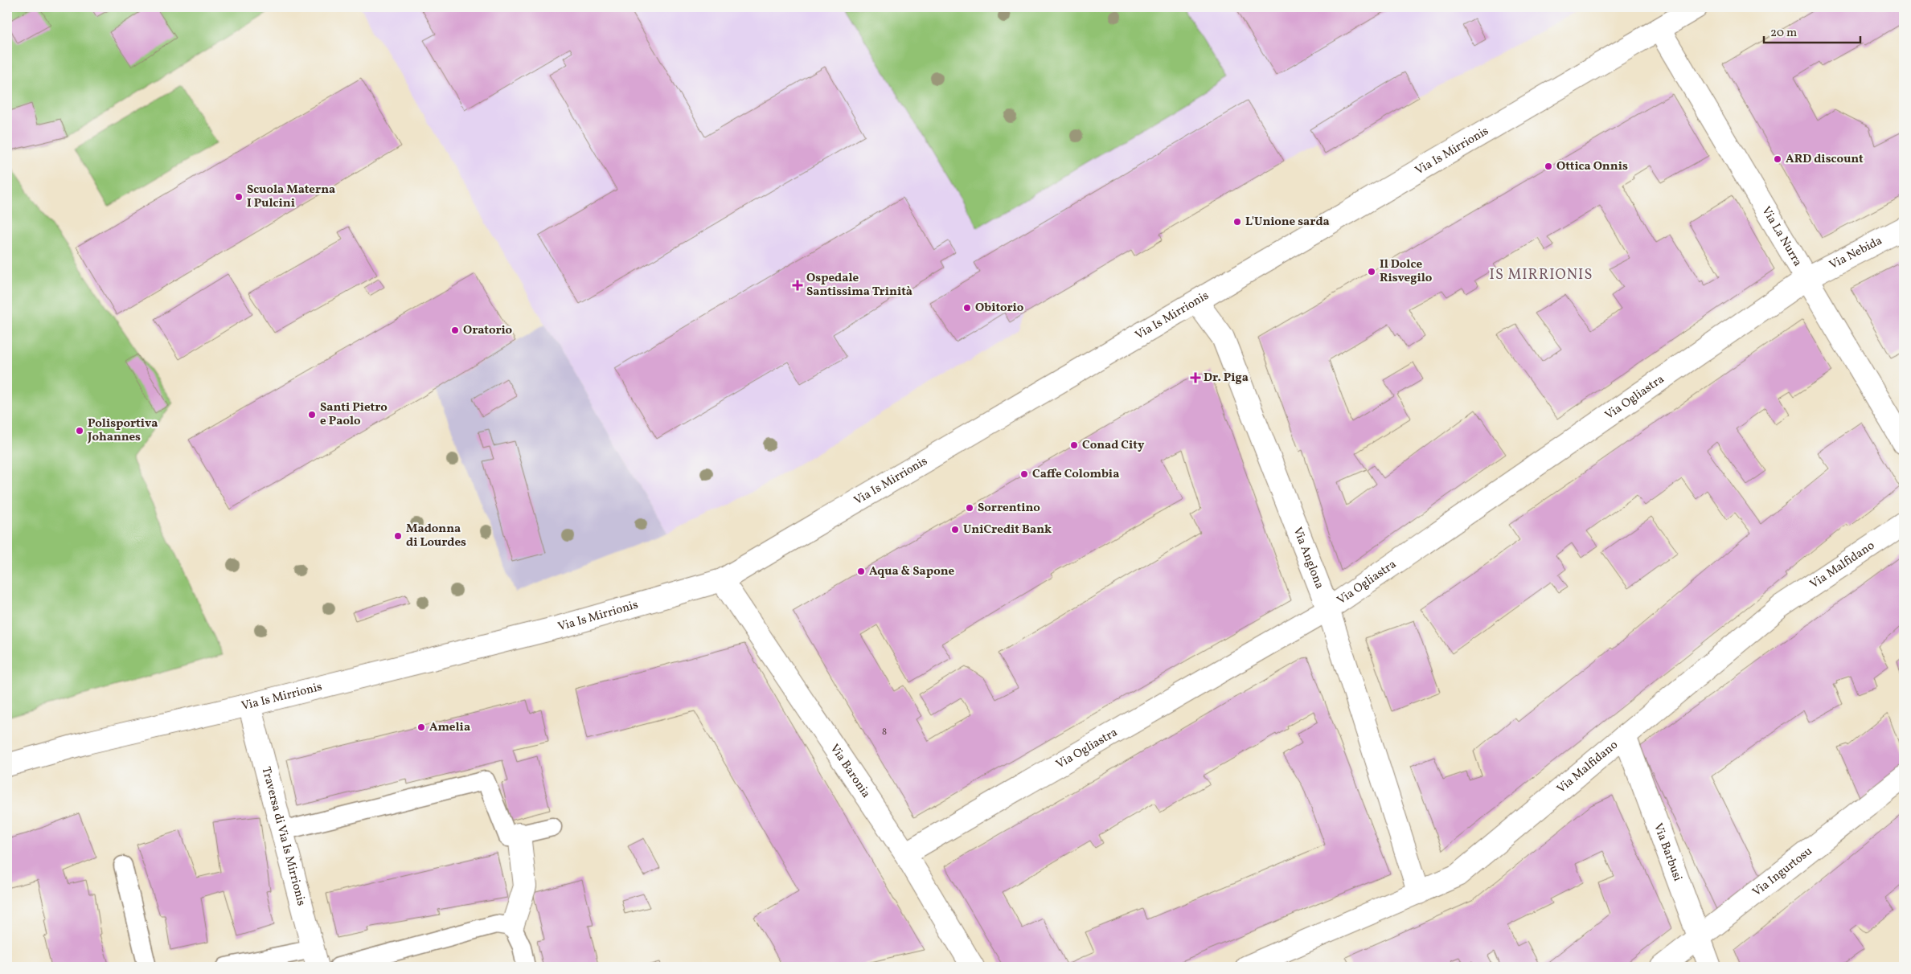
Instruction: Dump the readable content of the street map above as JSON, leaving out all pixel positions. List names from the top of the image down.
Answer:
{
  "streets": {
    "street": [
      "Via Is Mirrionis",
      "Via La Nurra",
      "Via Nebida",
      "Via Ogliastra",
      "Via Anglona",
      "Via Malfidano",
      "Via Baronia",
      "Traversa di Via Is Mirrionis",
      "Via Barbusi",
      "Via Ingurtosu"
    ]
  },
  "crossings": [
    ["Via Is Mirrionis", "Via La Nurra"],
    ["Via Is Mirrionis", "Via Anglona"],
    ["Via Is Mirrionis", "Via Baronia"],
    ["Via Is Mirrionis", "Traversa di Via Is Mirrionis"],
    ["Via La Nurra", "Via Nebida"],
    ["Via La Nurra", "Via Ogliastra"],
    ["Via Nebida", "Via Ogliastra"],
    ["Via Ogliastra", "Via Anglona"],
    ["Via Ogliastra", "Via Baronia"],
    ["Via Anglona", "Via Malfidano"],
    ["Via Malfidano", "Via Barbusi"],
    ["Via Barbusi", "Via Ingurtosu"]
  ],
  "districts": ["IS MIRRIONIS"],
  "places": {
    "other": [
      "ARD discount",
      "Ottica Onnis",
      "Scuola Materna I Pulcini",
      "L'Unione sarda",
      "Il Dolce Risvegilo",
      "Obitorio",
      "Oratorio",
      "Santi Pietro e Paolo",
      "Polisportiva Johannes",
      "Conad City",
      "Caffe Colombia",
      "Sorrentino",
      "UniCredit Bank",
      "Madonna di Lourdes",
      "Aqua & Sapone",
      "Amelia"
    ],
    "health": ["Ospedale Santissima Trinità", "Dr. Piga"]
  },
  "house_numbers": ["8"],
  "scale_bar": "20 m"
}
